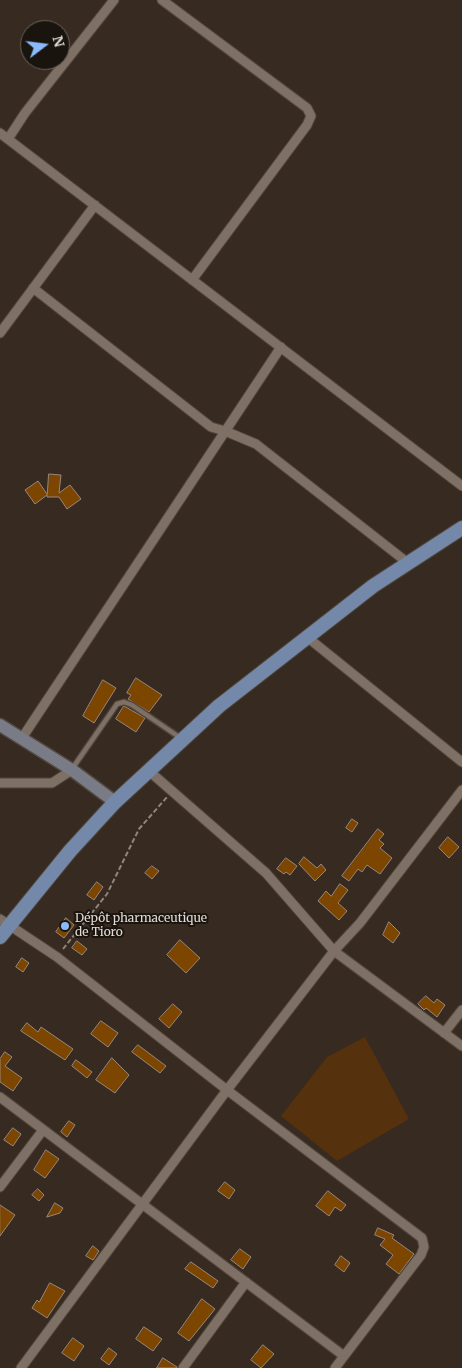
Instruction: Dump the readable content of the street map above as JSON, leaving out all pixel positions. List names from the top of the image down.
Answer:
{
  "places": ["Dépôt pharmaceutique de Tioro"],
  "north": "right"
}
